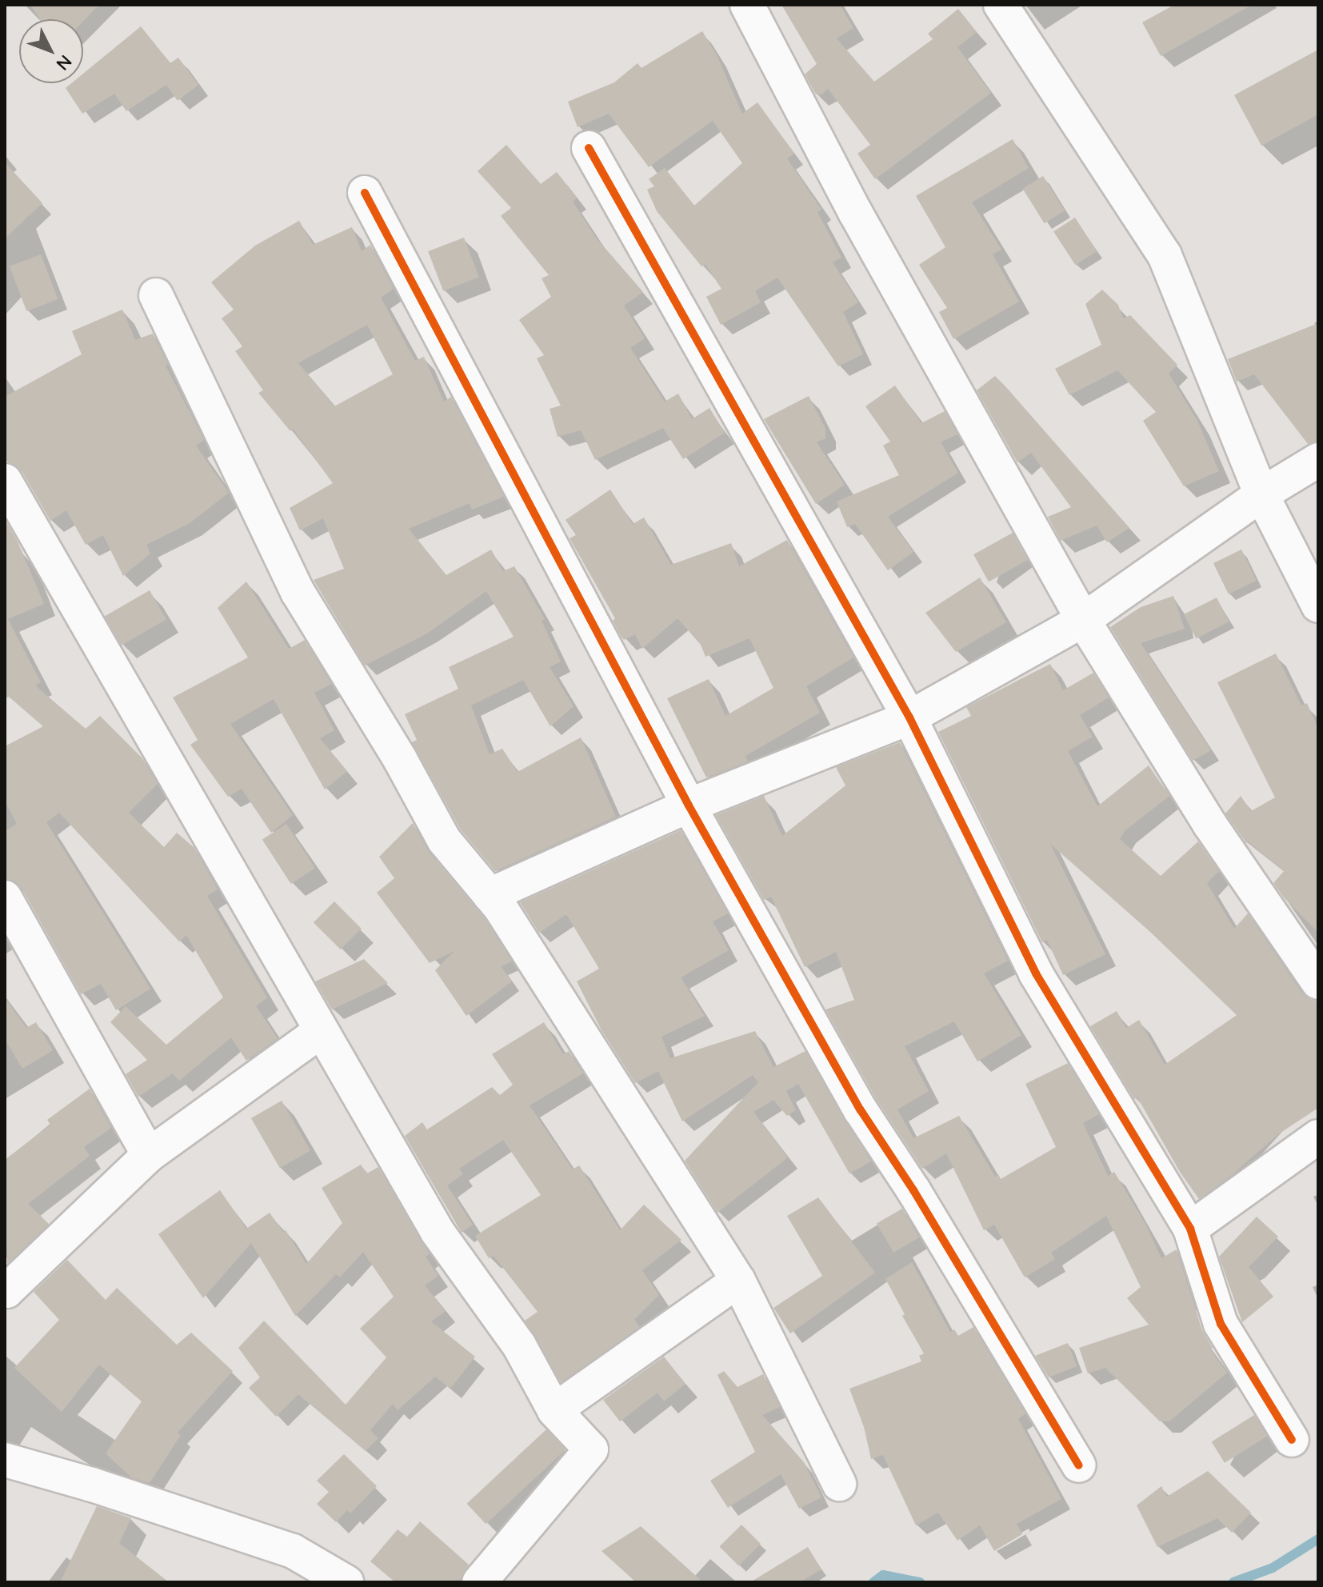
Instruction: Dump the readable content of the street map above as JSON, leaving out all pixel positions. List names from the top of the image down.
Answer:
{
  "north": "bottom right"
}
